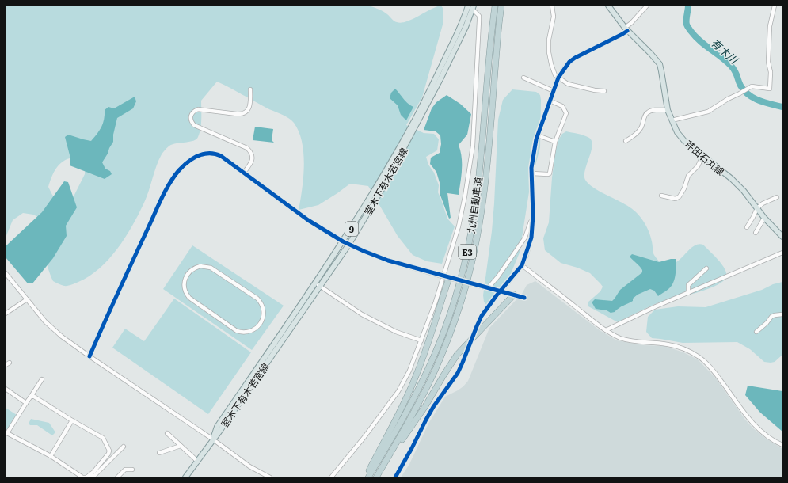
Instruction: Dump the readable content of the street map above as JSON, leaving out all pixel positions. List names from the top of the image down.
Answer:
{
  "streets": {
    "highway": ["九州自動車道", "E3"],
    "main road": ["芹田石丸線", "室木下有木若宮線", "9"]
  },
  "water": ["有木川"]
}
